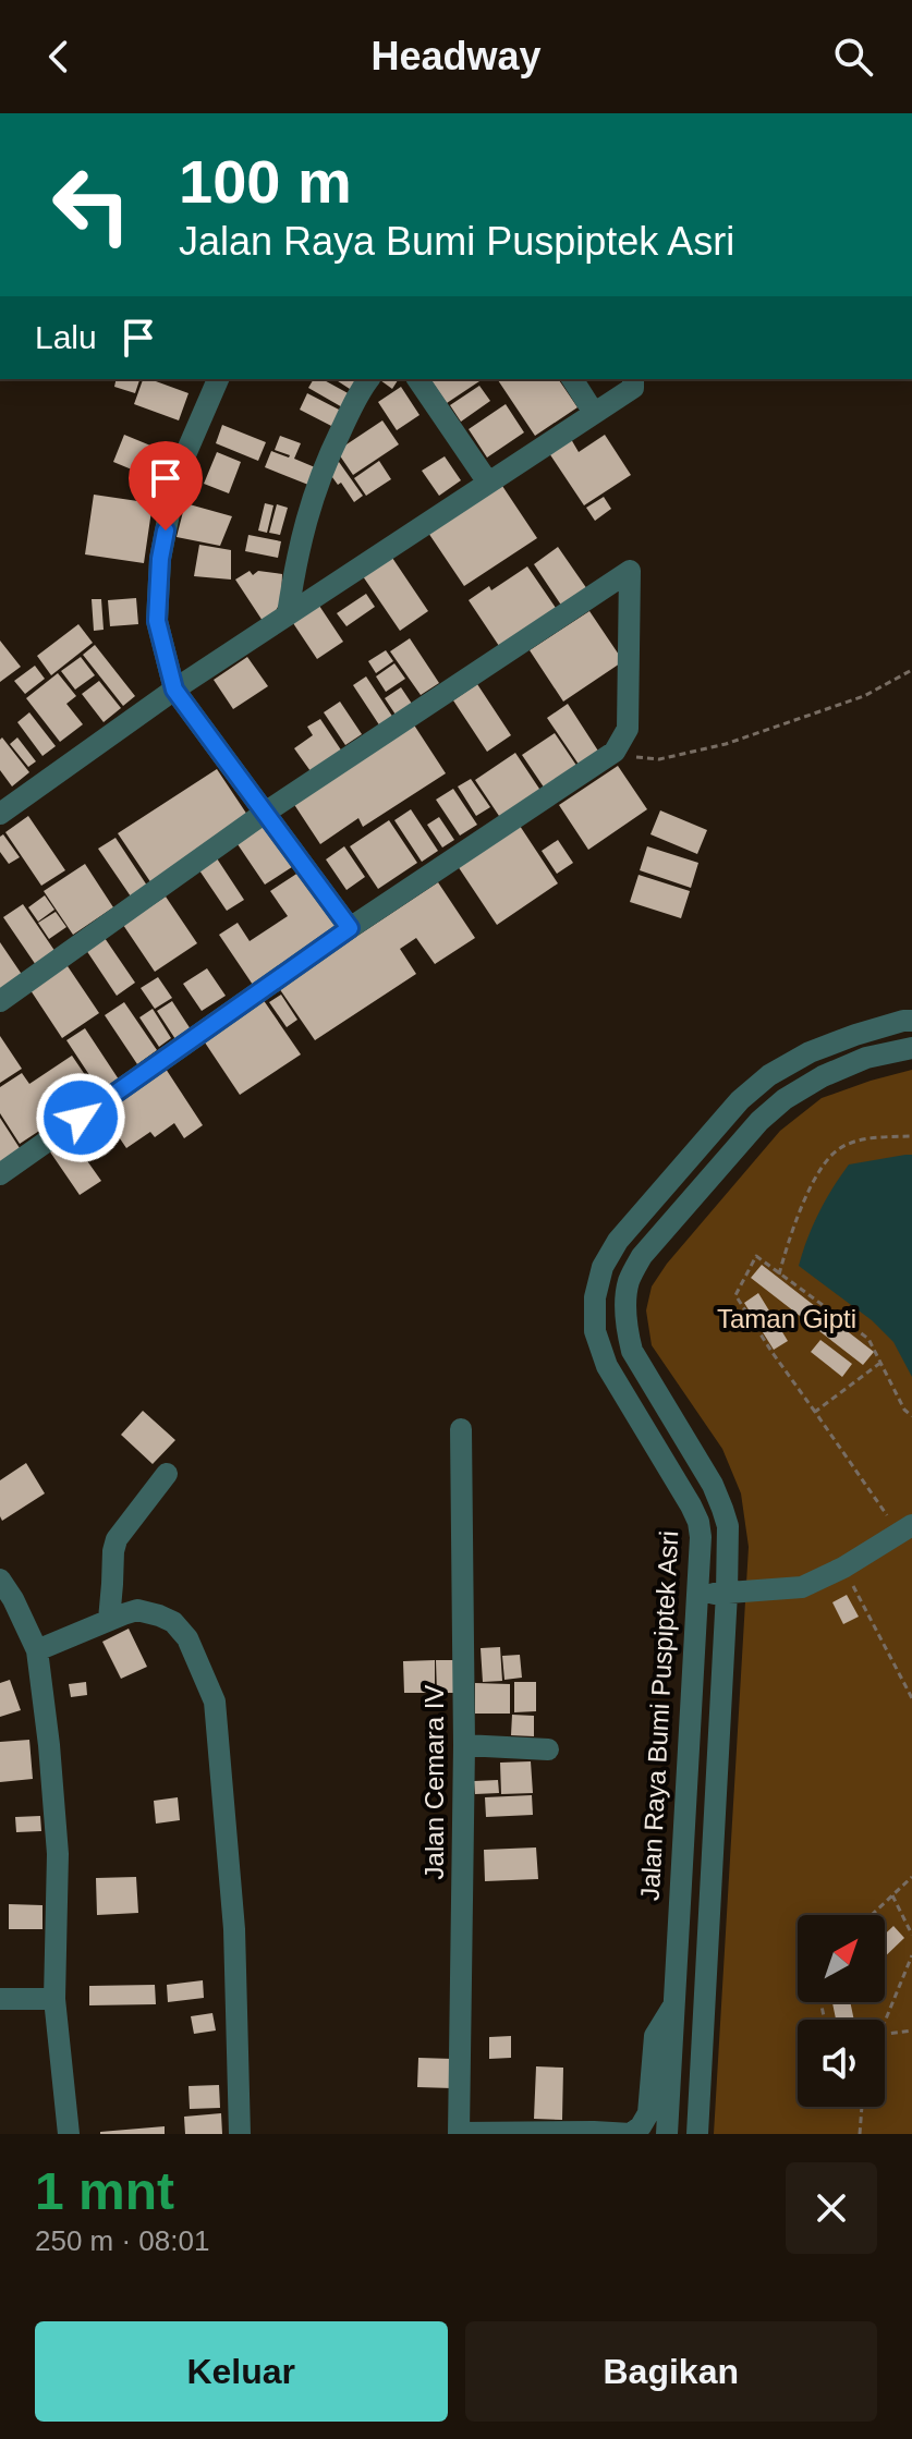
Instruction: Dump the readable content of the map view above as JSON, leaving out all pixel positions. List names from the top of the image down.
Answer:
{
  "streets": {
    "street": ["Jalan Raya Bumi Puspiptek Asri", "Jalan Cemara IV"]
  },
  "parks": ["Taman Gipti"],
  "north": "top right",
  "page": {
    "header": "Headway",
    "turn": ["100 m", "Jalan Raya Bumi Puspiptek Asri"],
    "then": "Lalu",
    "heading": ["1 mnt", "250 m · 08:01"],
    "buttons": ["Keluar", "Bagikan"]
  }
}
